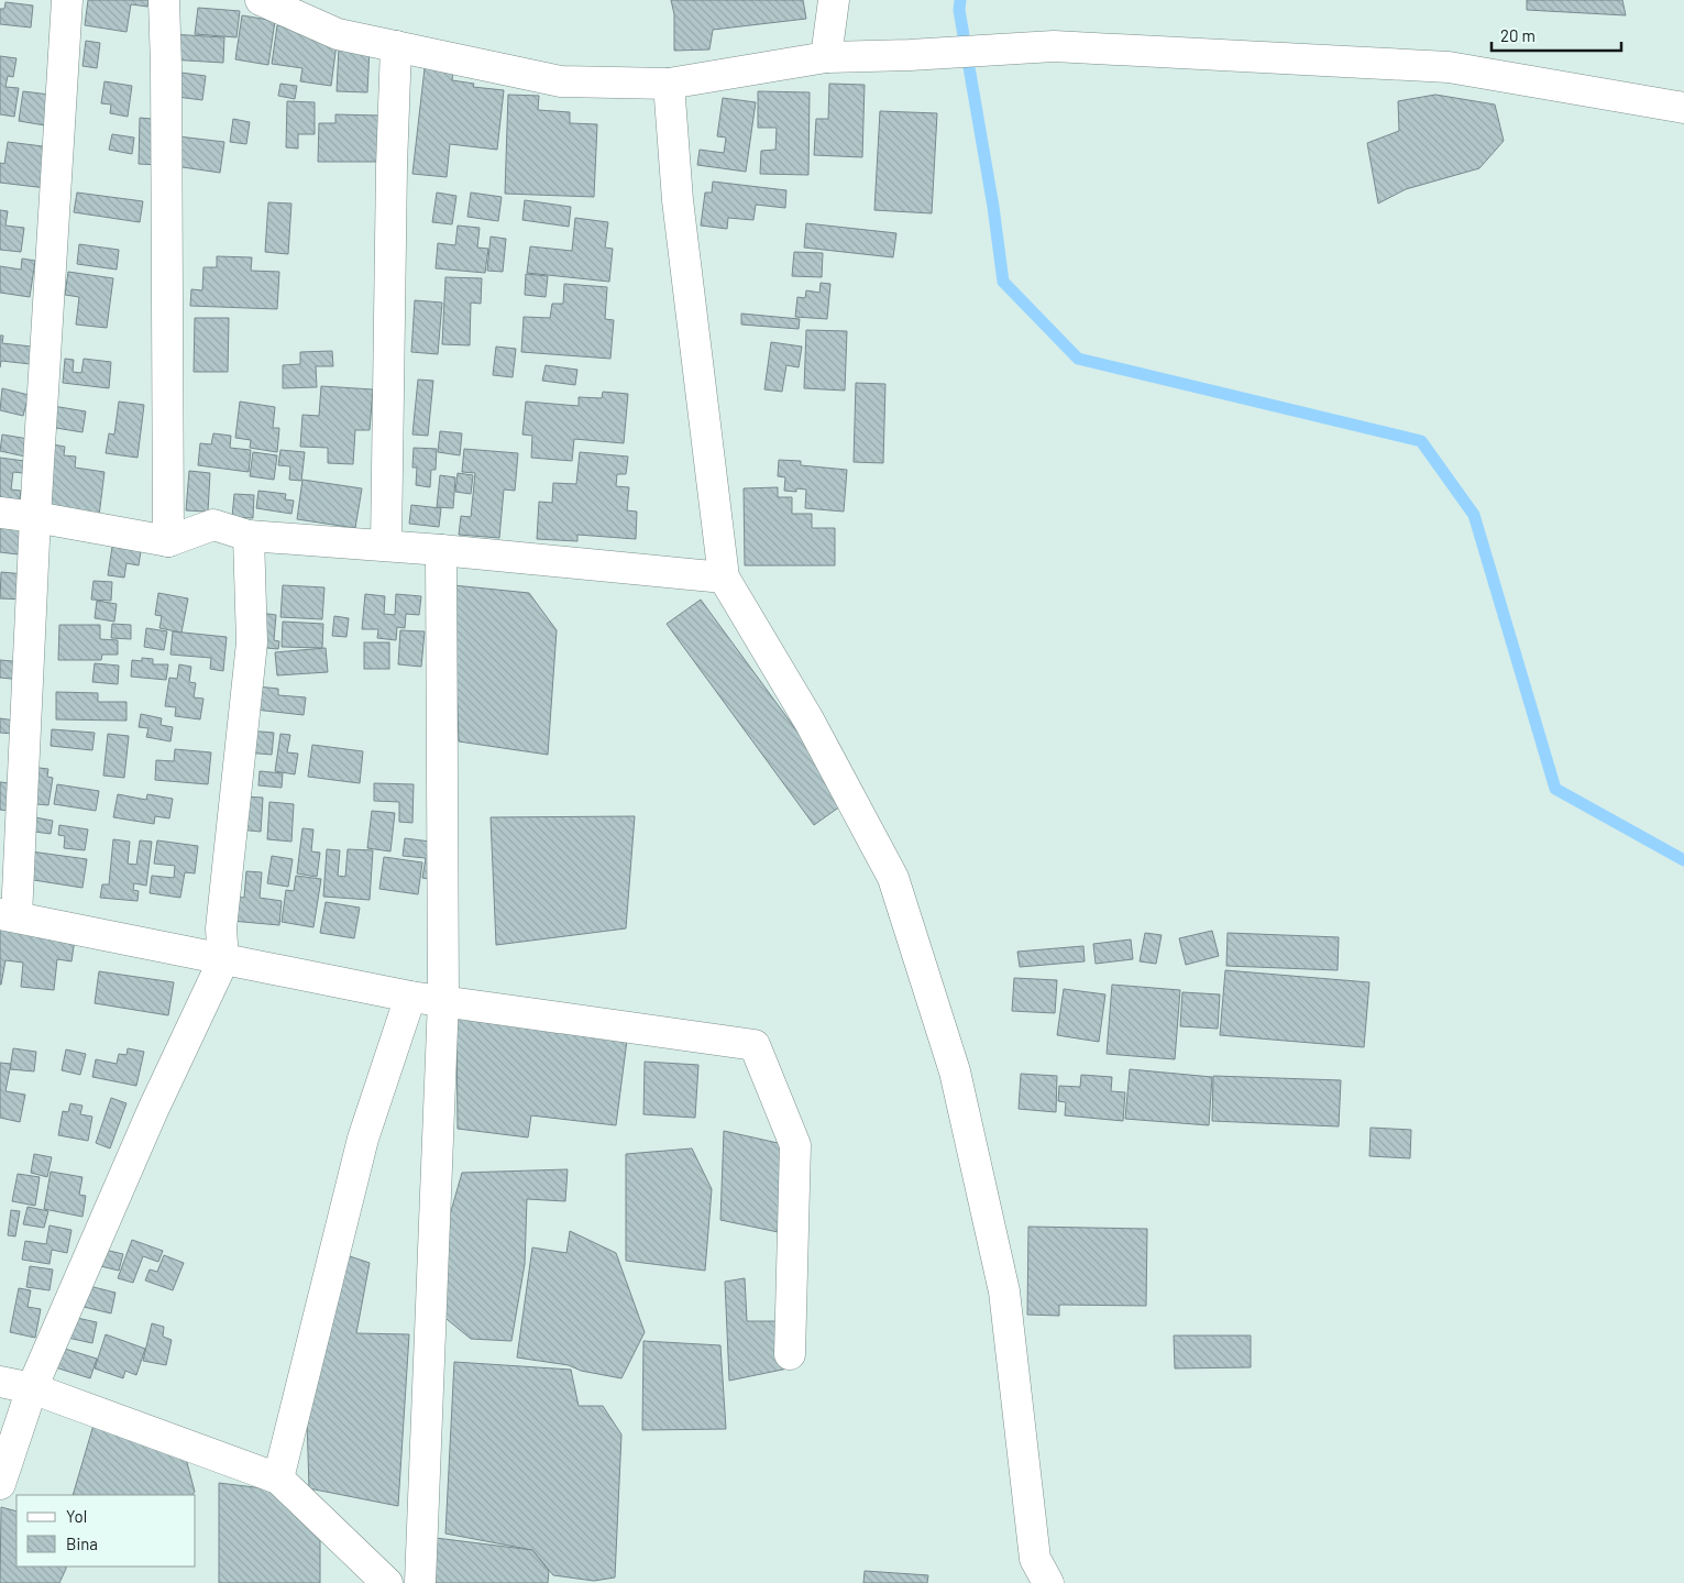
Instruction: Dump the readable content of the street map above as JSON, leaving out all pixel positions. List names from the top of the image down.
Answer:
{
  "legend": ["Yol", "Bina"],
  "scale_bar": "20 m"
}
